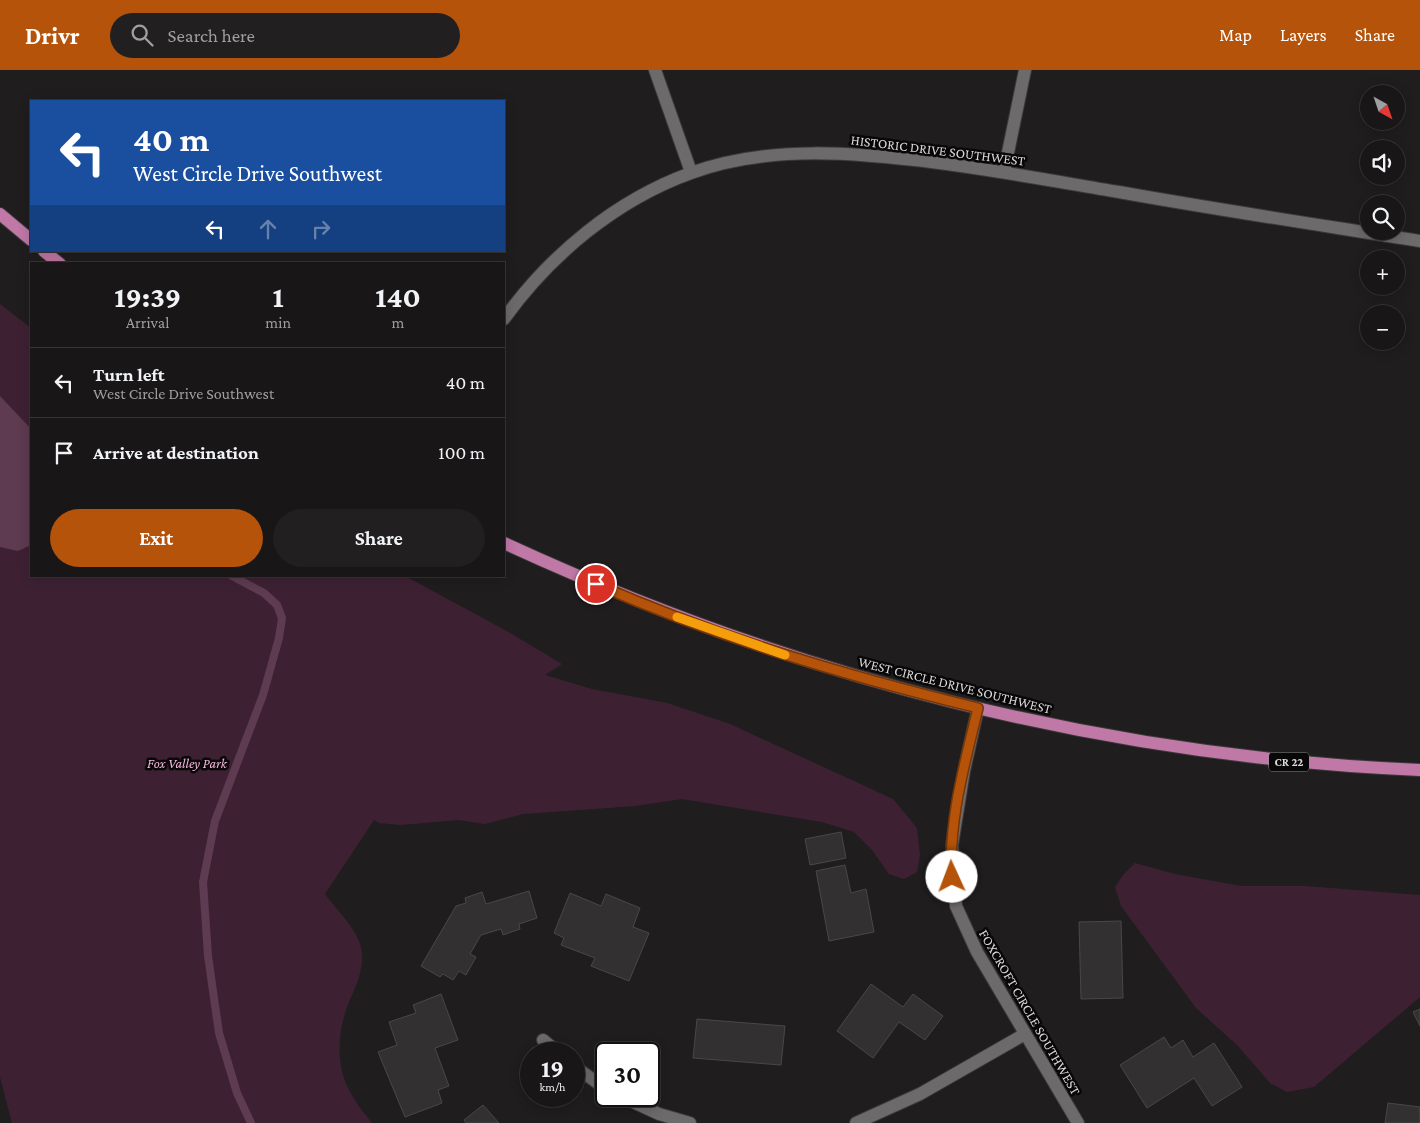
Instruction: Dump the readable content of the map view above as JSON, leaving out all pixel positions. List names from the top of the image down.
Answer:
{
  "streets": {
    "main road": ["WEST CIRCLE DRIVE SOUTHWEST", "CR 22"],
    "street": ["HISTORIC DRIVE SOUTHWEST", "FOXCROFT CIRCLE SOUTHWEST"]
  },
  "crossings": [
    ["WEST CIRCLE DRIVE SOUTHWEST", "FOXCROFT CIRCLE SOUTHWEST"]
  ],
  "parks": ["Fox Valley Park"],
  "north": "bottom right",
  "page": {
    "header": "Drivr",
    "search": "Search here",
    "nav": ["Map", "Layers", "Share"],
    "map_buttons": ["+", "−"],
    "turn": ["40 m", "West Circle Drive Southwest"],
    "eta": [
      "19:39",
      "Arrival",
      "1",
      "min",
      "140",
      "m"
    ],
    "list": [
      {
        "name": "Turn left",
        "note": "West Circle Drive Southwest",
        "value": "40 m"
      },
      {
        "name": "Arrive at destination",
        "value": "100 m"
      }
    ],
    "buttons": ["Exit", "Share"],
    "speed": "19 km/h",
    "limit": "30"
  }
}
